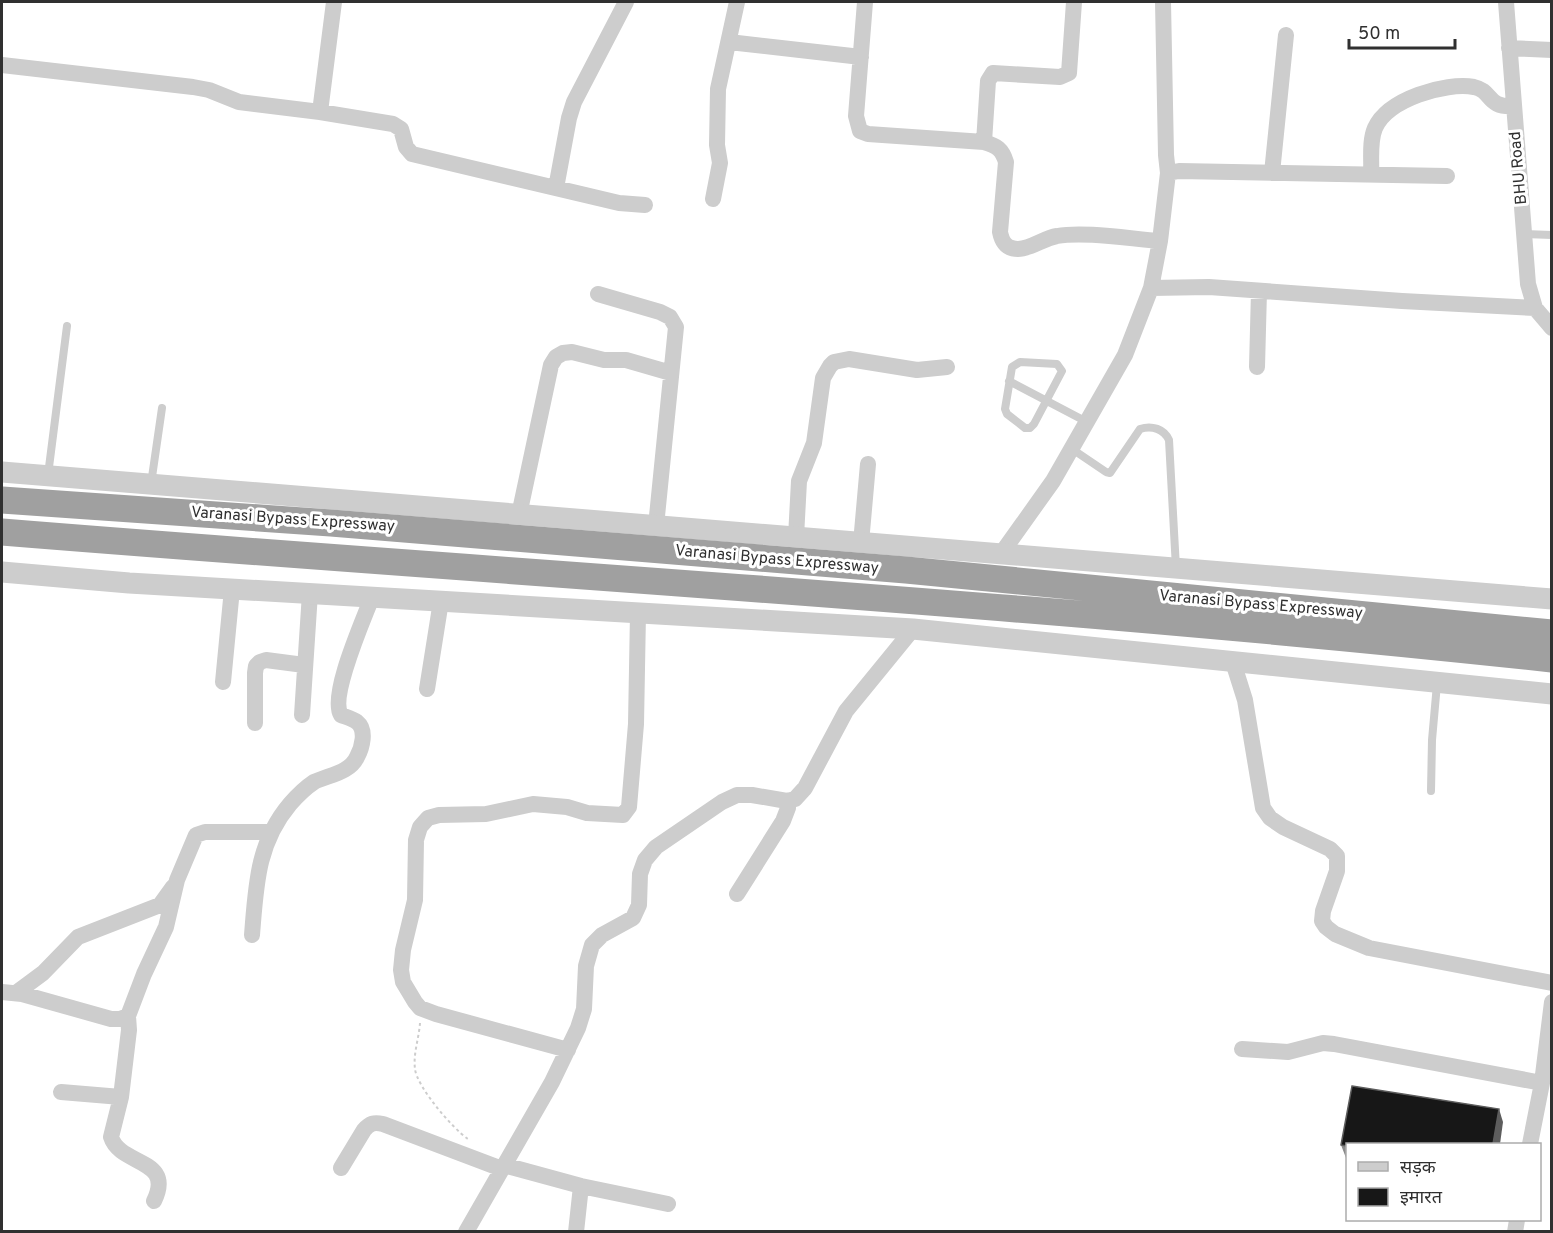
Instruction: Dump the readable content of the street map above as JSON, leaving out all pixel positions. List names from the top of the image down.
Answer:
{
  "streets": {
    "highway": ["Varanasi Bypass Expressway"],
    "street": ["BHU Road"]
  },
  "legend": ["सड़क", "इमारत"],
  "scale_bar": "50 m"
}
